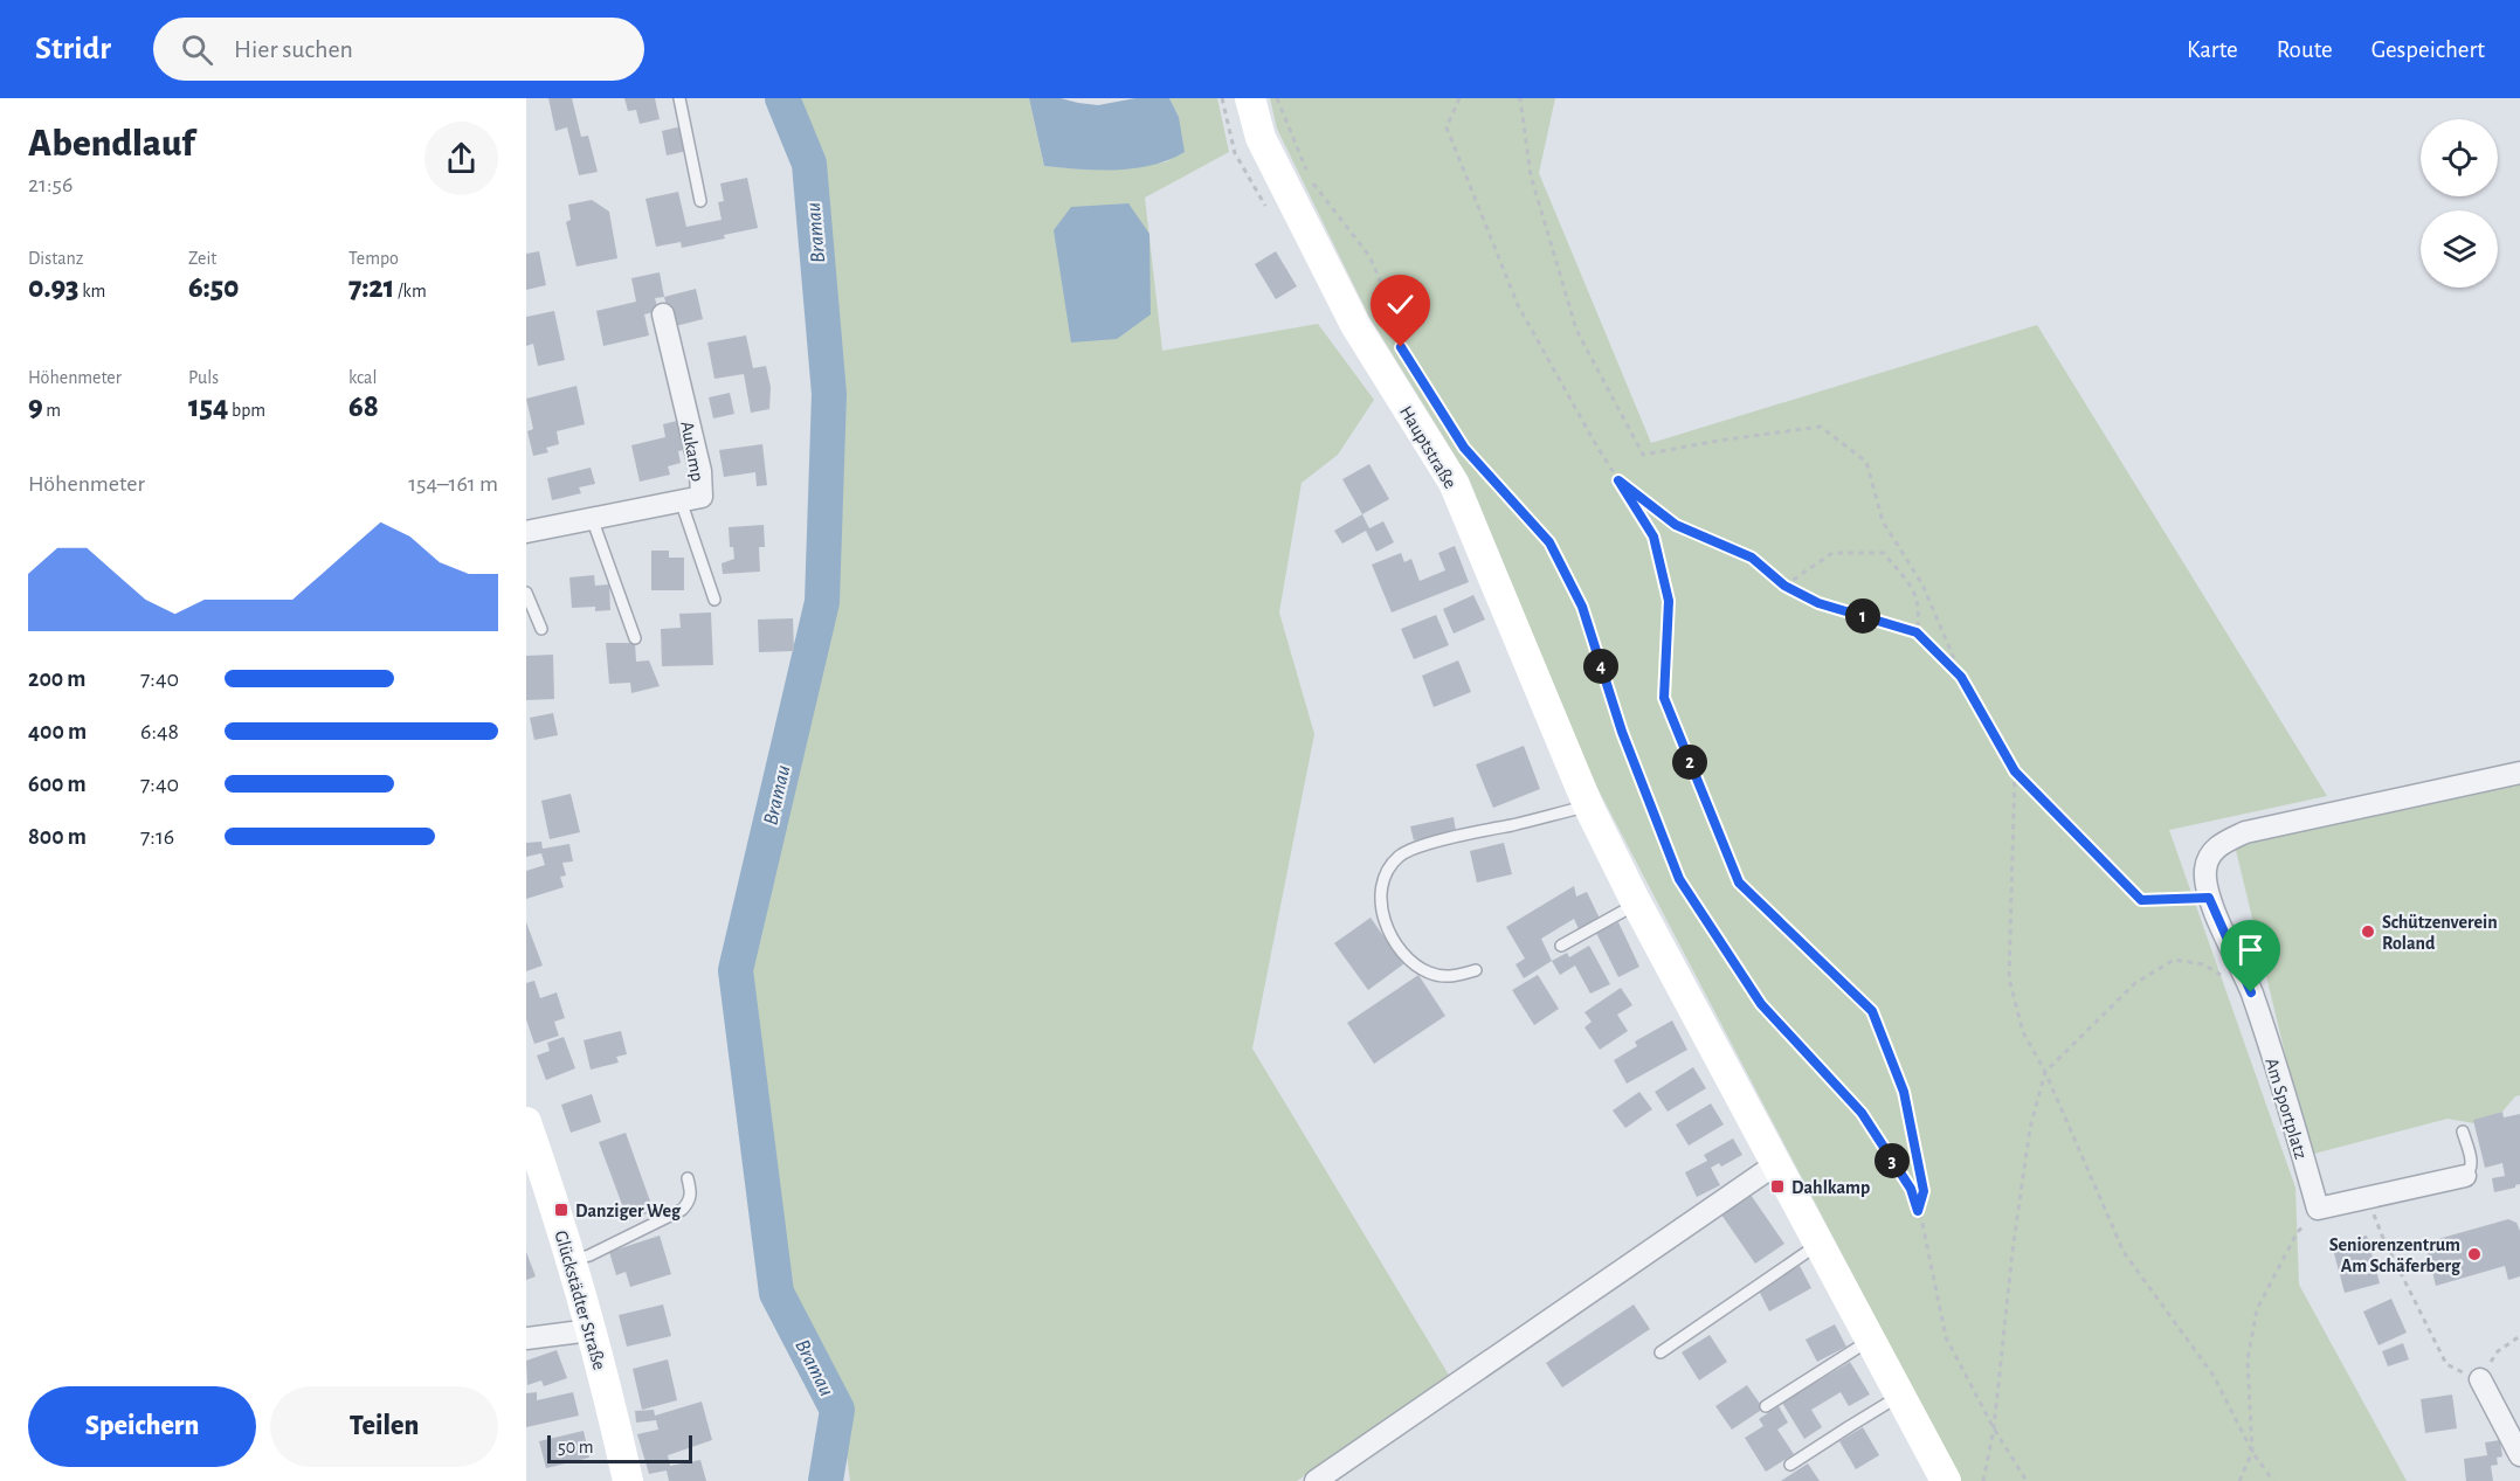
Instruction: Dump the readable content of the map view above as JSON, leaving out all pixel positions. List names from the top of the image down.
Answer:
{
  "streets": {
    "street": [
      "Hauptstraße",
      "Aukamp",
      "Am Sportplatz",
      "Glückstädter Straße"
    ]
  },
  "water": ["Bramau"],
  "places": {
    "other": ["Schützenverein Roland", "Seniorenzentrum Am Schäferberg"],
    "transit": ["Dahlkamp", "Danziger Weg"]
  },
  "scale_bar": "50 m",
  "page": {
    "header": "Stridr",
    "search": "Hier suchen",
    "nav": ["Karte", "Route", "Gespeichert"],
    "heading": ["Abendlauf", "21:56"],
    "stats": [
      ["Distanz", "0.93 km"],
      ["Zeit", "6:50"],
      ["Tempo", "7:21 /km"],
      ["Höhenmeter", "9 m"],
      ["Puls", "154 bpm"],
      ["kcal", "68"]
    ],
    "chart": ["Höhenmeter", "154–161 m"],
    "pins": [
      "1",
      "4",
      "2",
      "3"
    ],
    "list": [
      {
        "name": "200 m",
        "note": "7:40"
      },
      {
        "name": "400 m",
        "note": "6:48"
      },
      {
        "name": "600 m",
        "note": "7:40"
      },
      {
        "name": "800 m",
        "note": "7:16"
      }
    ],
    "buttons": ["Speichern", "Teilen"],
    "scale": "50 m"
  }
}
